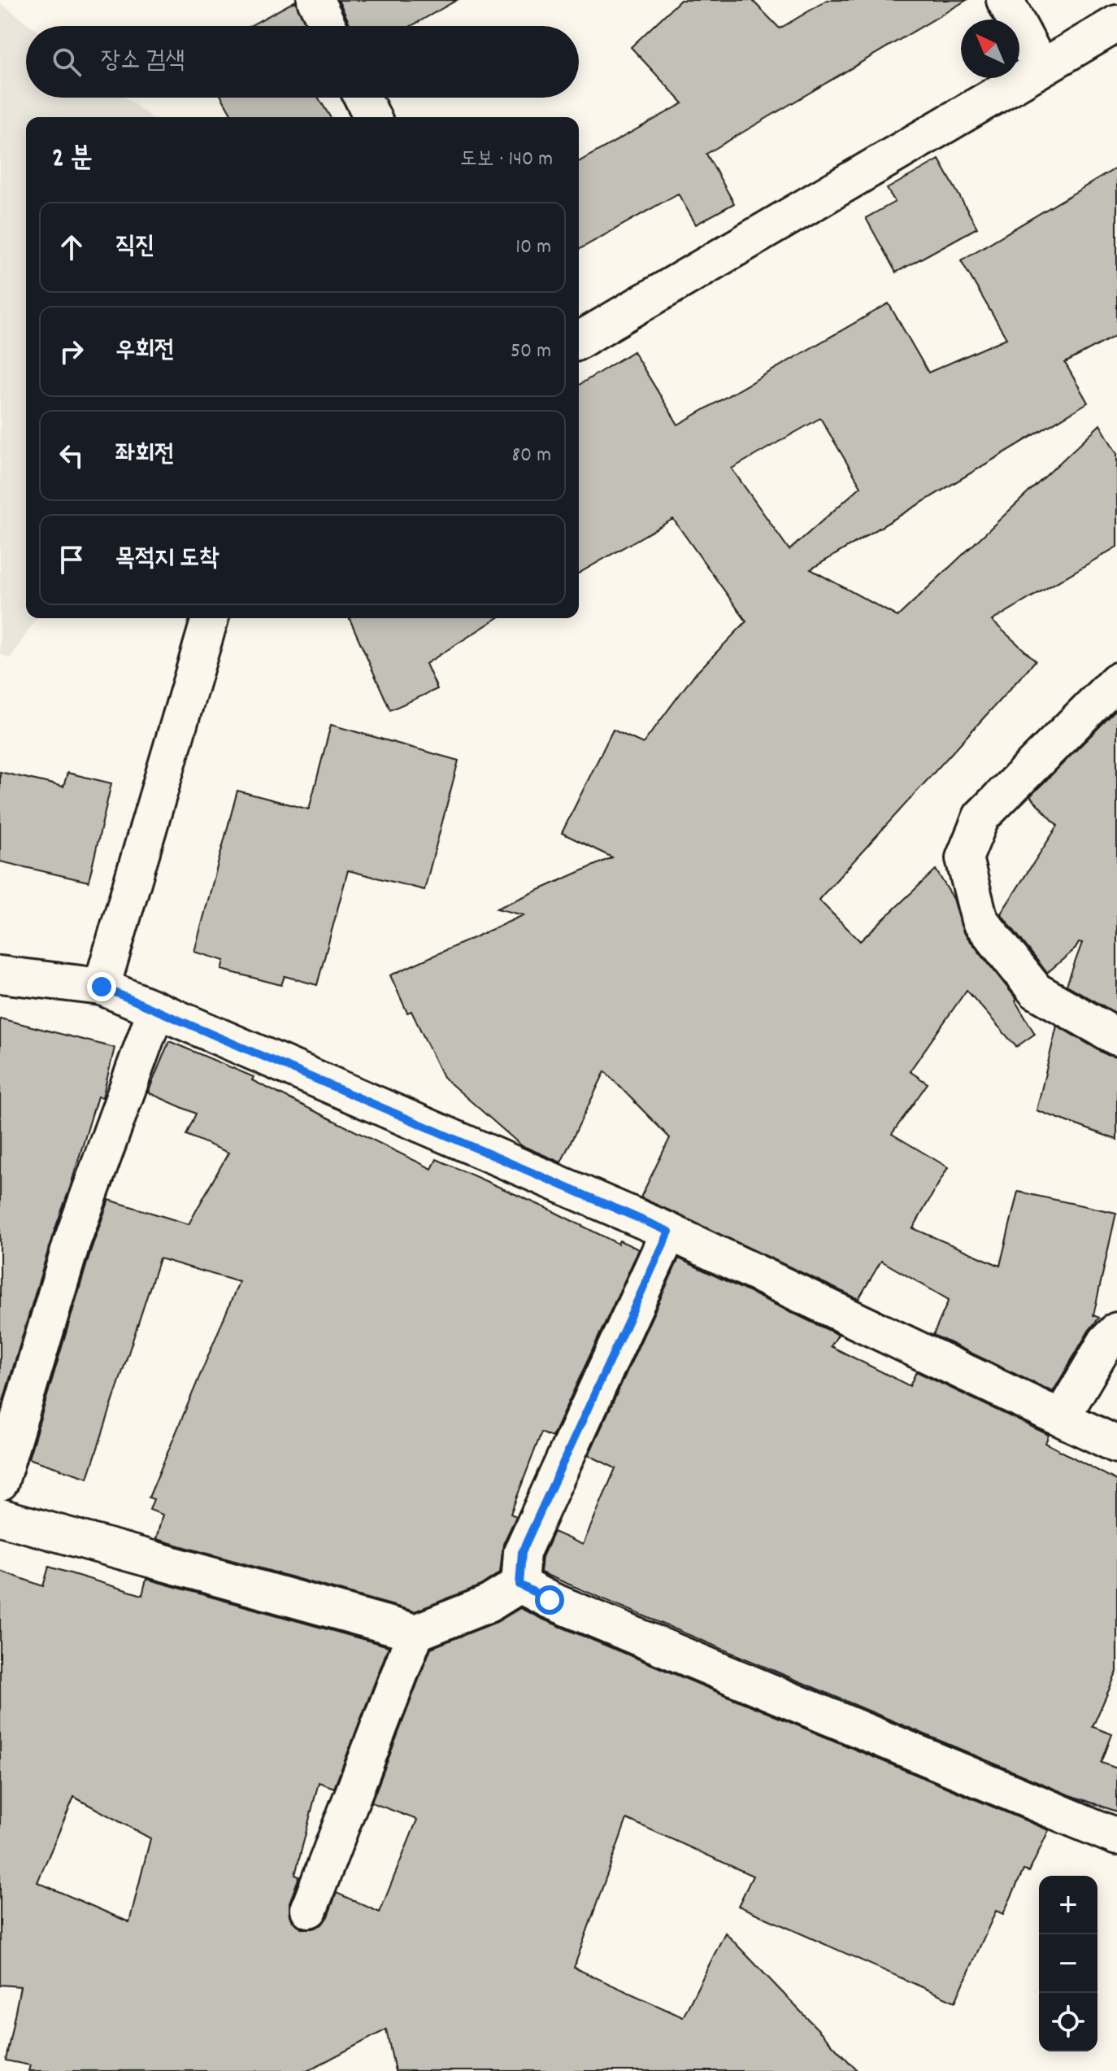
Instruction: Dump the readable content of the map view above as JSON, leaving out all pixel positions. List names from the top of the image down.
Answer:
{
  "north": "top left",
  "page": {
    "search": "장소 검색",
    "heading": ["2 분", "도보 · 140 m"],
    "list": [
      ["직진", "10 m"],
      ["우회전", "50 m"],
      ["좌회전", "80 m"],
      "목적지 도착"
    ],
    "map_buttons": ["+", "−"]
  }
}
